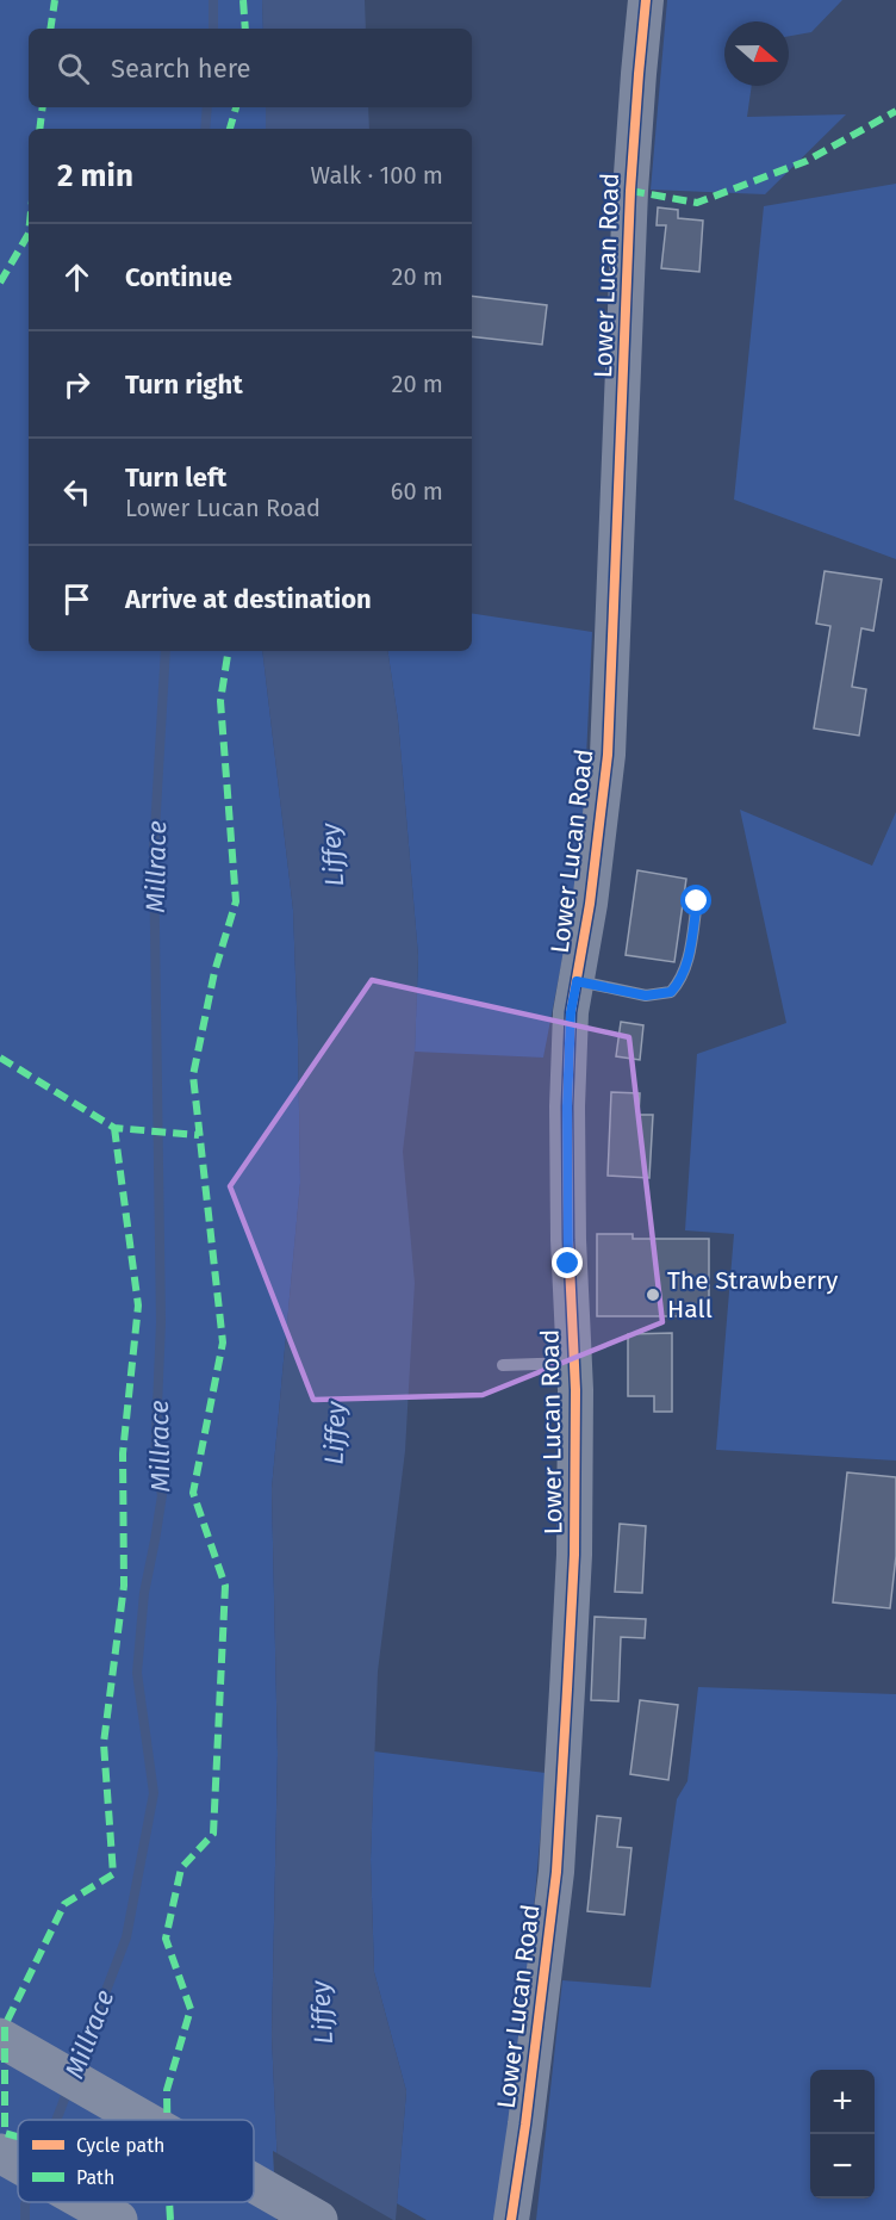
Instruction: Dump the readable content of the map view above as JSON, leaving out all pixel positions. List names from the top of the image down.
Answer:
{
  "streets": {
    "street": ["Lower Lucan Road"]
  },
  "water": ["Liffey", "Millrace"],
  "places": ["The Strawberry Hall"],
  "legend": ["Cycle path", "Path"],
  "north": "right",
  "page": {
    "search": "Search here",
    "heading": ["2 min", "Walk · 100 m"],
    "list": [
      ["Continue", "20 m"],
      ["Turn right", "20 m"],
      ["Turn left", "Lower Lucan Road", "60 m"],
      "Arrive at destination"
    ],
    "map_buttons": ["+", "−"]
  }
}
